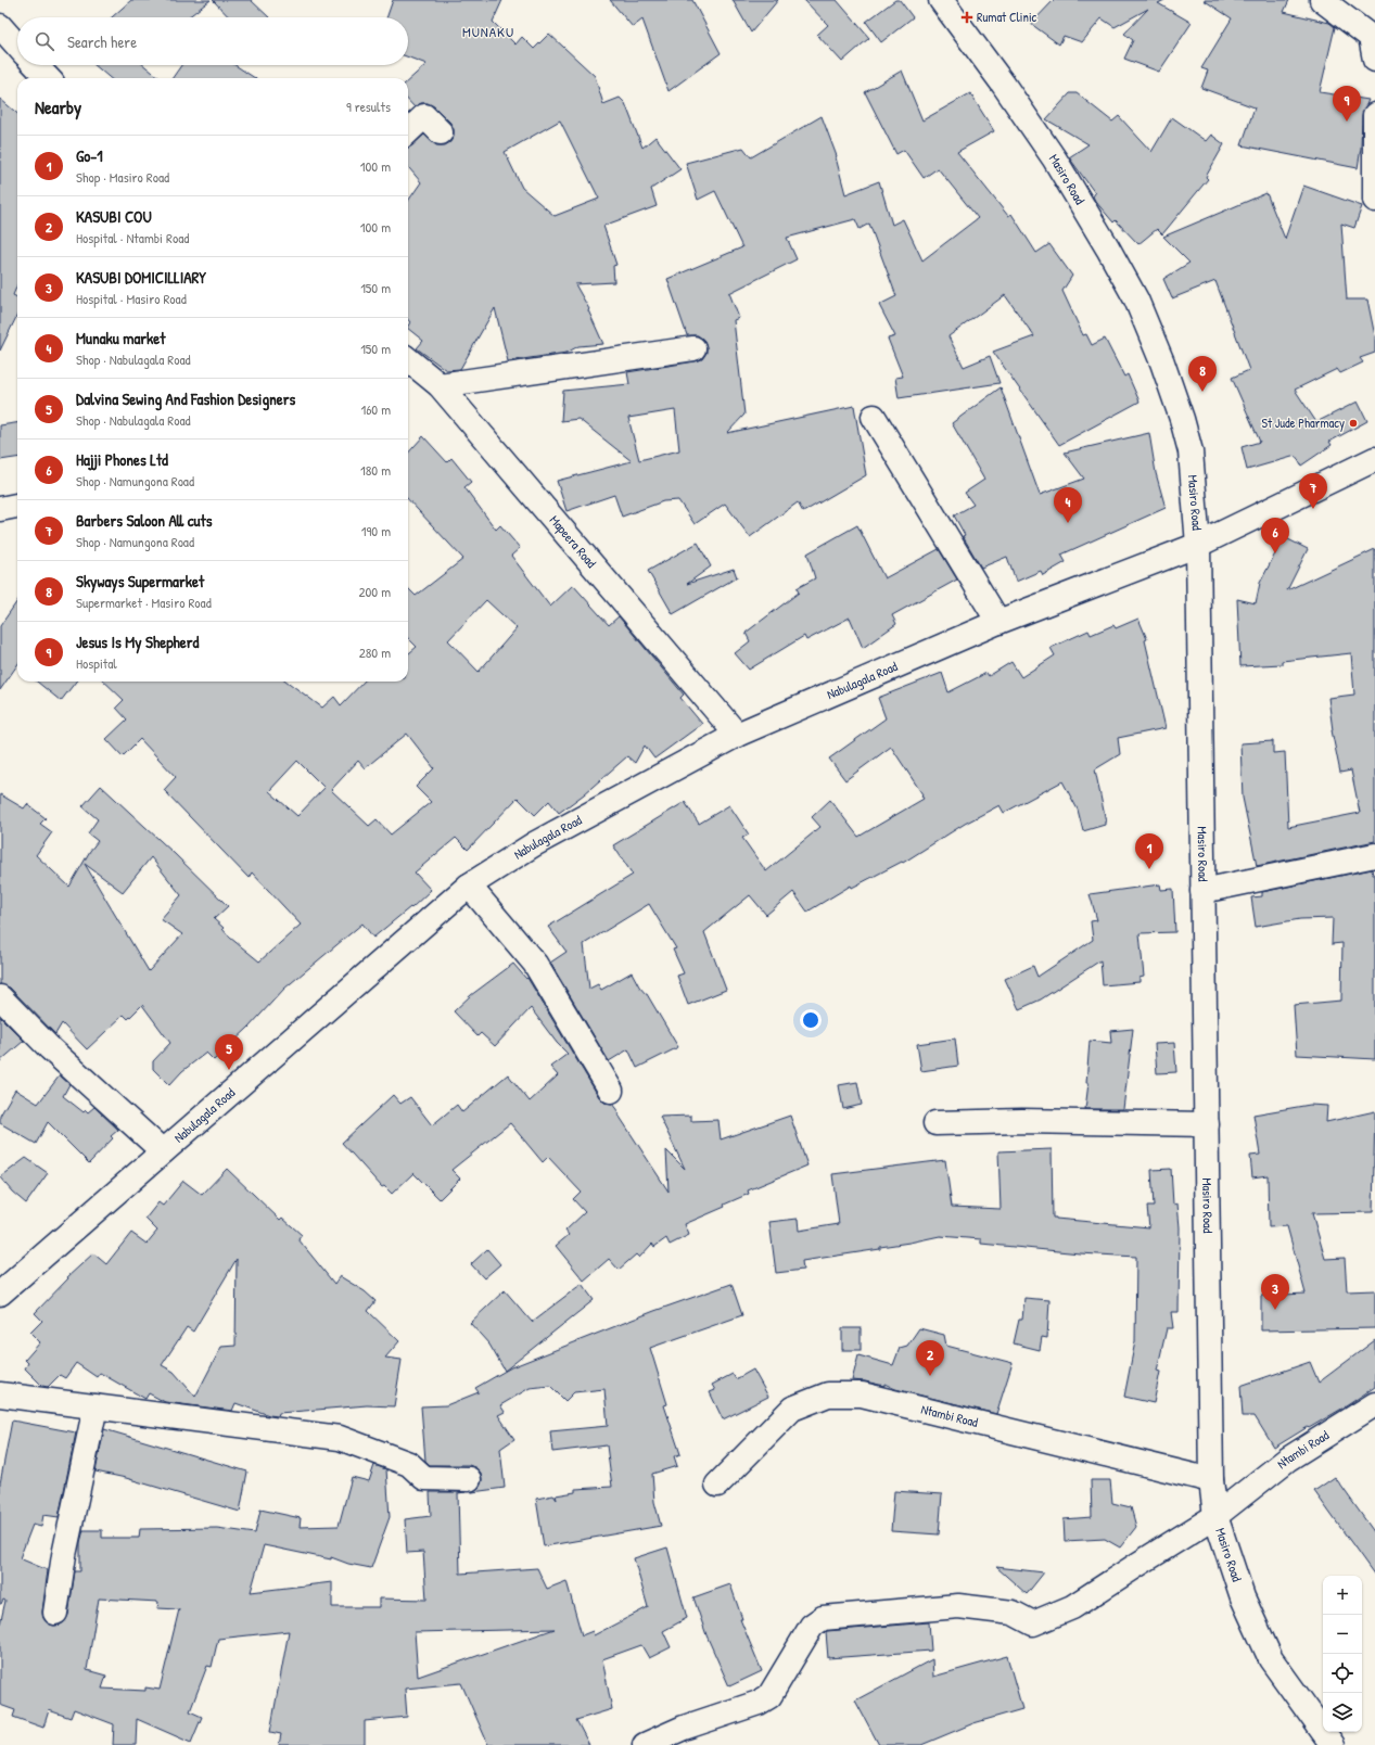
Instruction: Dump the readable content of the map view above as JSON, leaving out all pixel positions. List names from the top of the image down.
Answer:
{
  "streets": {
    "street": [
      "Masiro Road",
      "Mapeera Road",
      "Nabulagala Road",
      "Ntambi Road"
    ]
  },
  "crossings": [
    ["Masiro Road", "Nabulagala Road"],
    ["Masiro Road", "Ntambi Road"],
    ["Mapeera Road", "Nabulagala Road"]
  ],
  "districts": ["MUNAKU"],
  "places": {
    "health": ["Rumat Clinic"],
    "other": ["St Jude Pharmacy"]
  },
  "page": {
    "search": "Search here",
    "heading": ["Nearby", "9 results"],
    "pins": [
      "9",
      "8",
      "7",
      "4",
      "6",
      "1",
      "5",
      "3",
      "2"
    ],
    "list": [
      {
        "mark": "1",
        "name": "Go-1",
        "note": "Shop · Masiro Road",
        "value": "100 m"
      },
      {
        "mark": "2",
        "name": "KASUBI COU",
        "note": "Hospital · Ntambi Road",
        "value": "100 m"
      },
      {
        "mark": "3",
        "name": "KASUBI DOMICILLIARY",
        "note": "Hospital · Masiro Road",
        "value": "150 m"
      },
      {
        "mark": "4",
        "name": "Munaku market",
        "note": "Shop · Nabulagala Road",
        "value": "150 m"
      },
      {
        "mark": "5",
        "name": "Dalvina Sewing And Fashion Designers",
        "note": "Shop · Nabulagala Road",
        "value": "160 m"
      },
      {
        "mark": "6",
        "name": "Hajji Phones Ltd",
        "note": "Shop · Namungona Road",
        "value": "180 m"
      },
      {
        "mark": "7",
        "name": "Barbers Saloon All cuts",
        "note": "Shop · Namungona Road",
        "value": "190 m"
      },
      {
        "mark": "8",
        "name": "Skyways Supermarket",
        "note": "Supermarket · Masiro Road",
        "value": "200 m"
      },
      {
        "mark": "9",
        "name": "Jesus Is My Shepherd",
        "note": "Hospital",
        "value": "280 m"
      }
    ],
    "map_buttons": ["+", "−"]
  }
}
